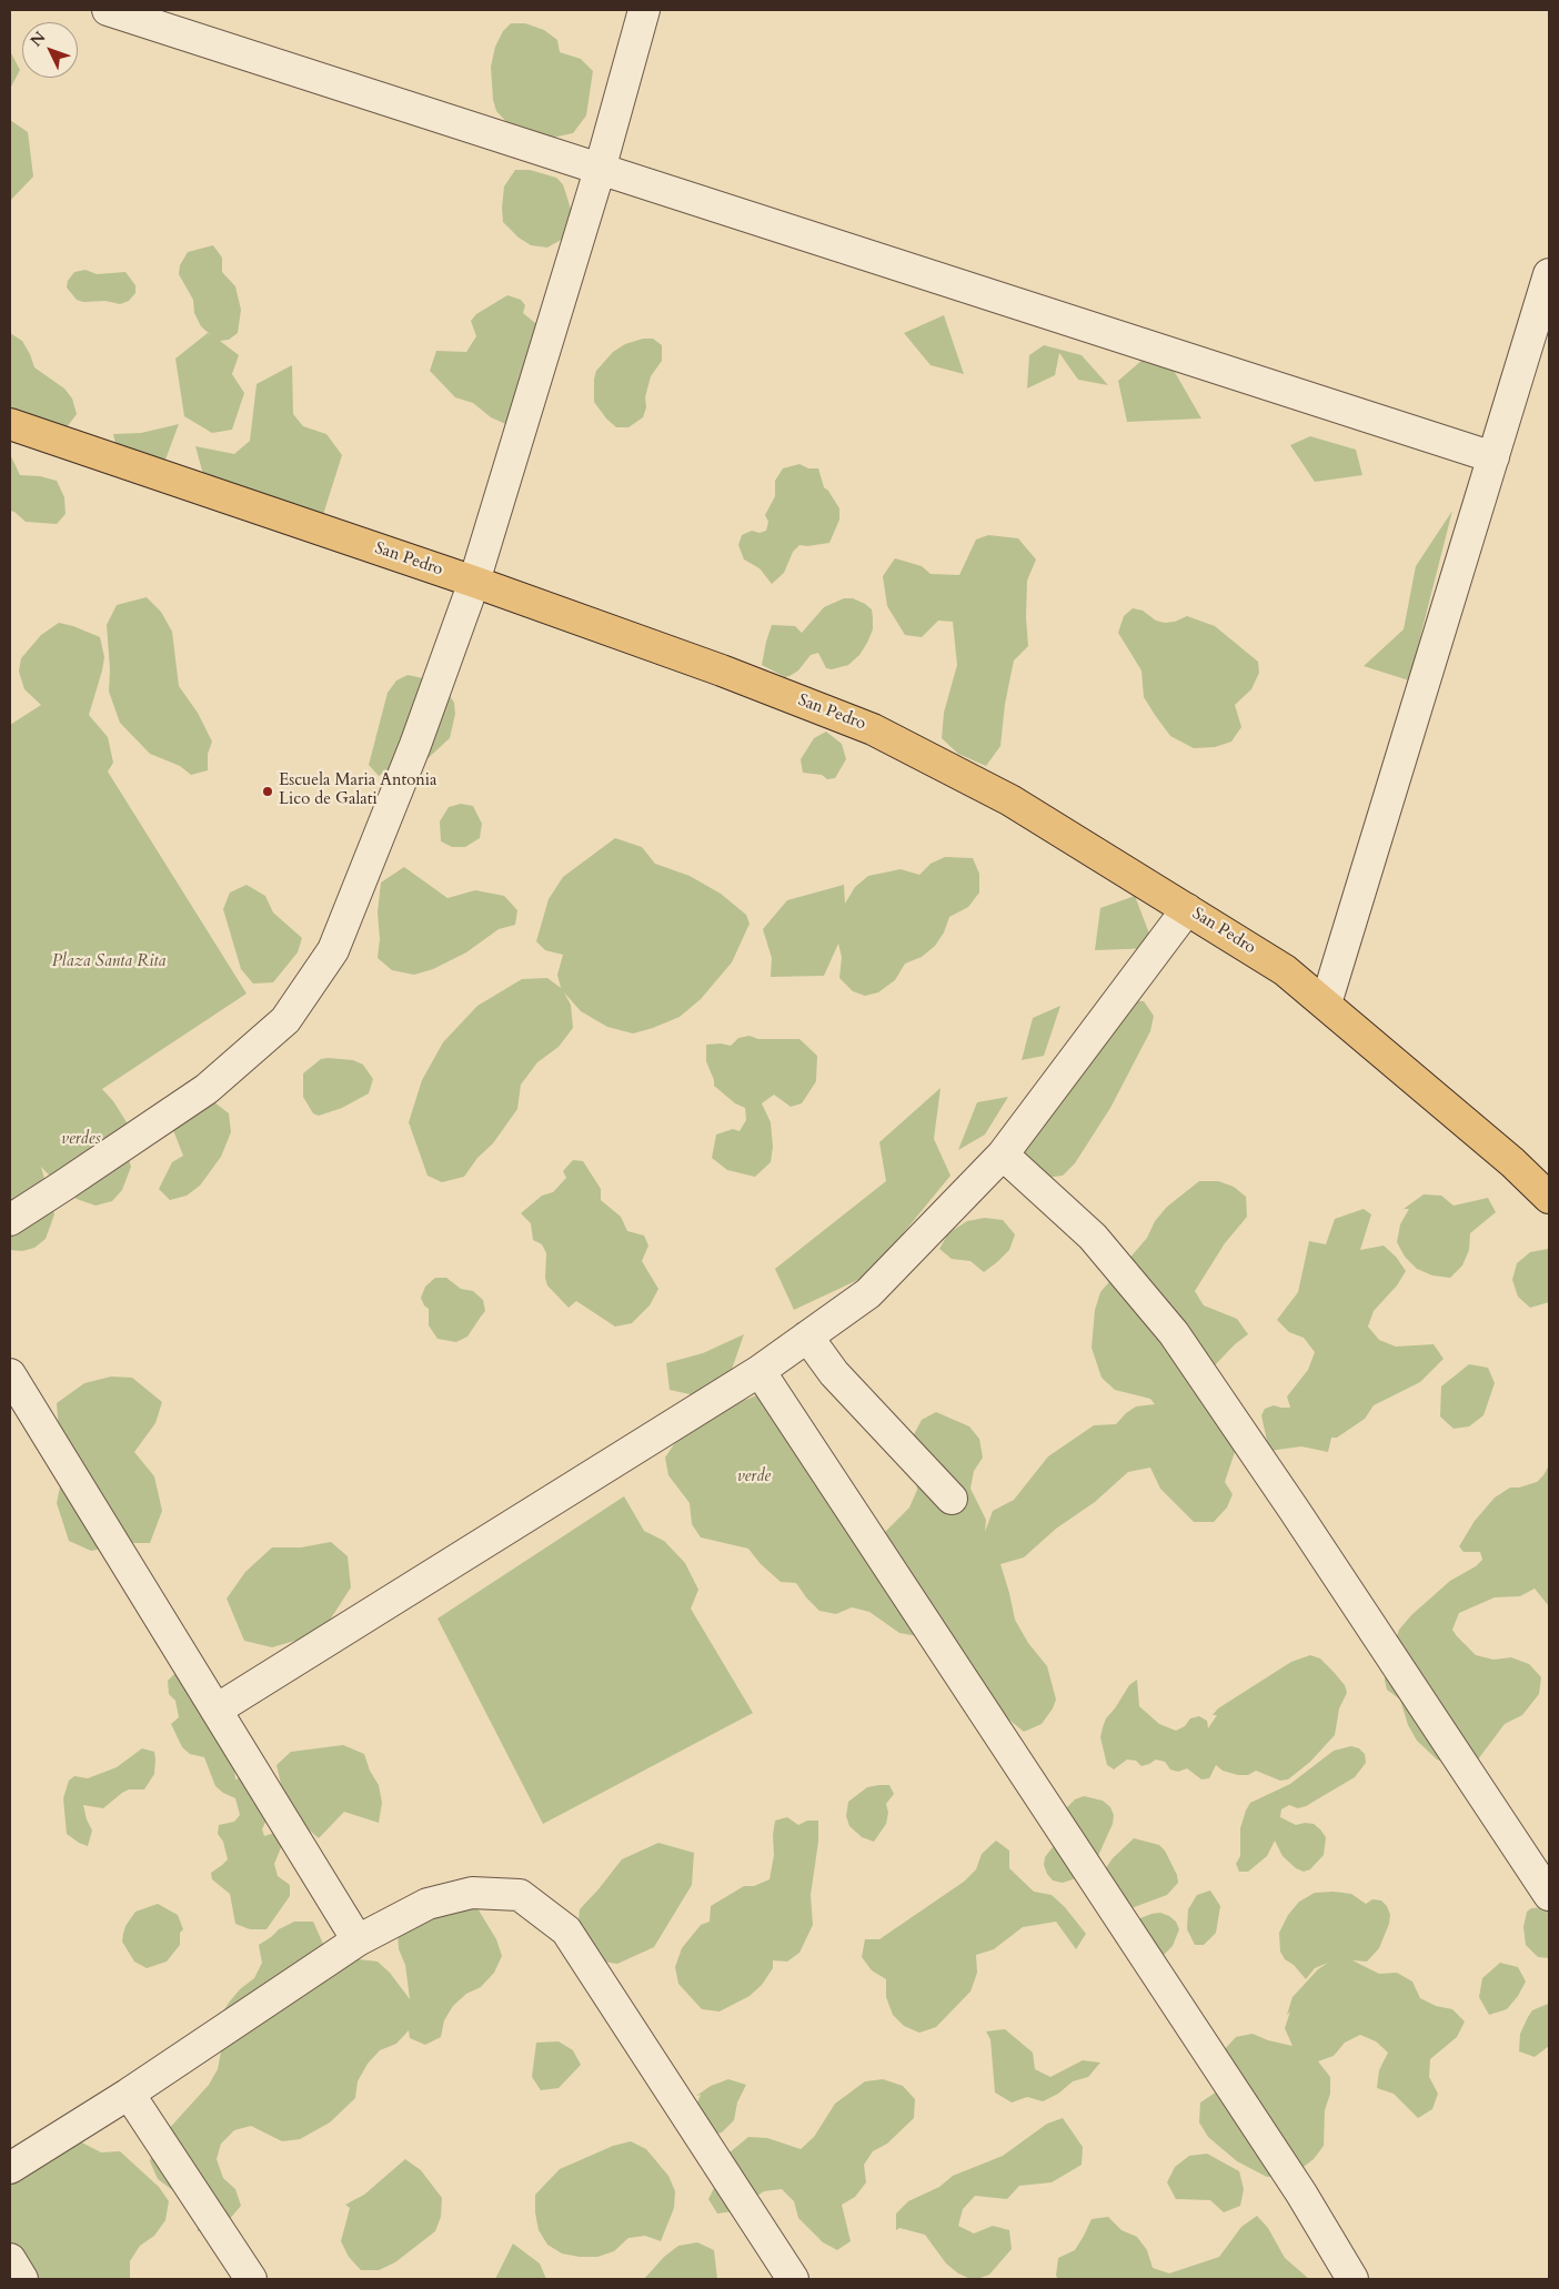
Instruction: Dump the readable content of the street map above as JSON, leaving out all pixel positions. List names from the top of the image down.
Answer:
{
  "streets": {
    "main road": ["San Pedro"]
  },
  "parks": ["Plaza Santa Rita", "verdes", "verde"],
  "places": ["Escuela Maria Antonia Lico de Galati"],
  "north": "top left"
}
